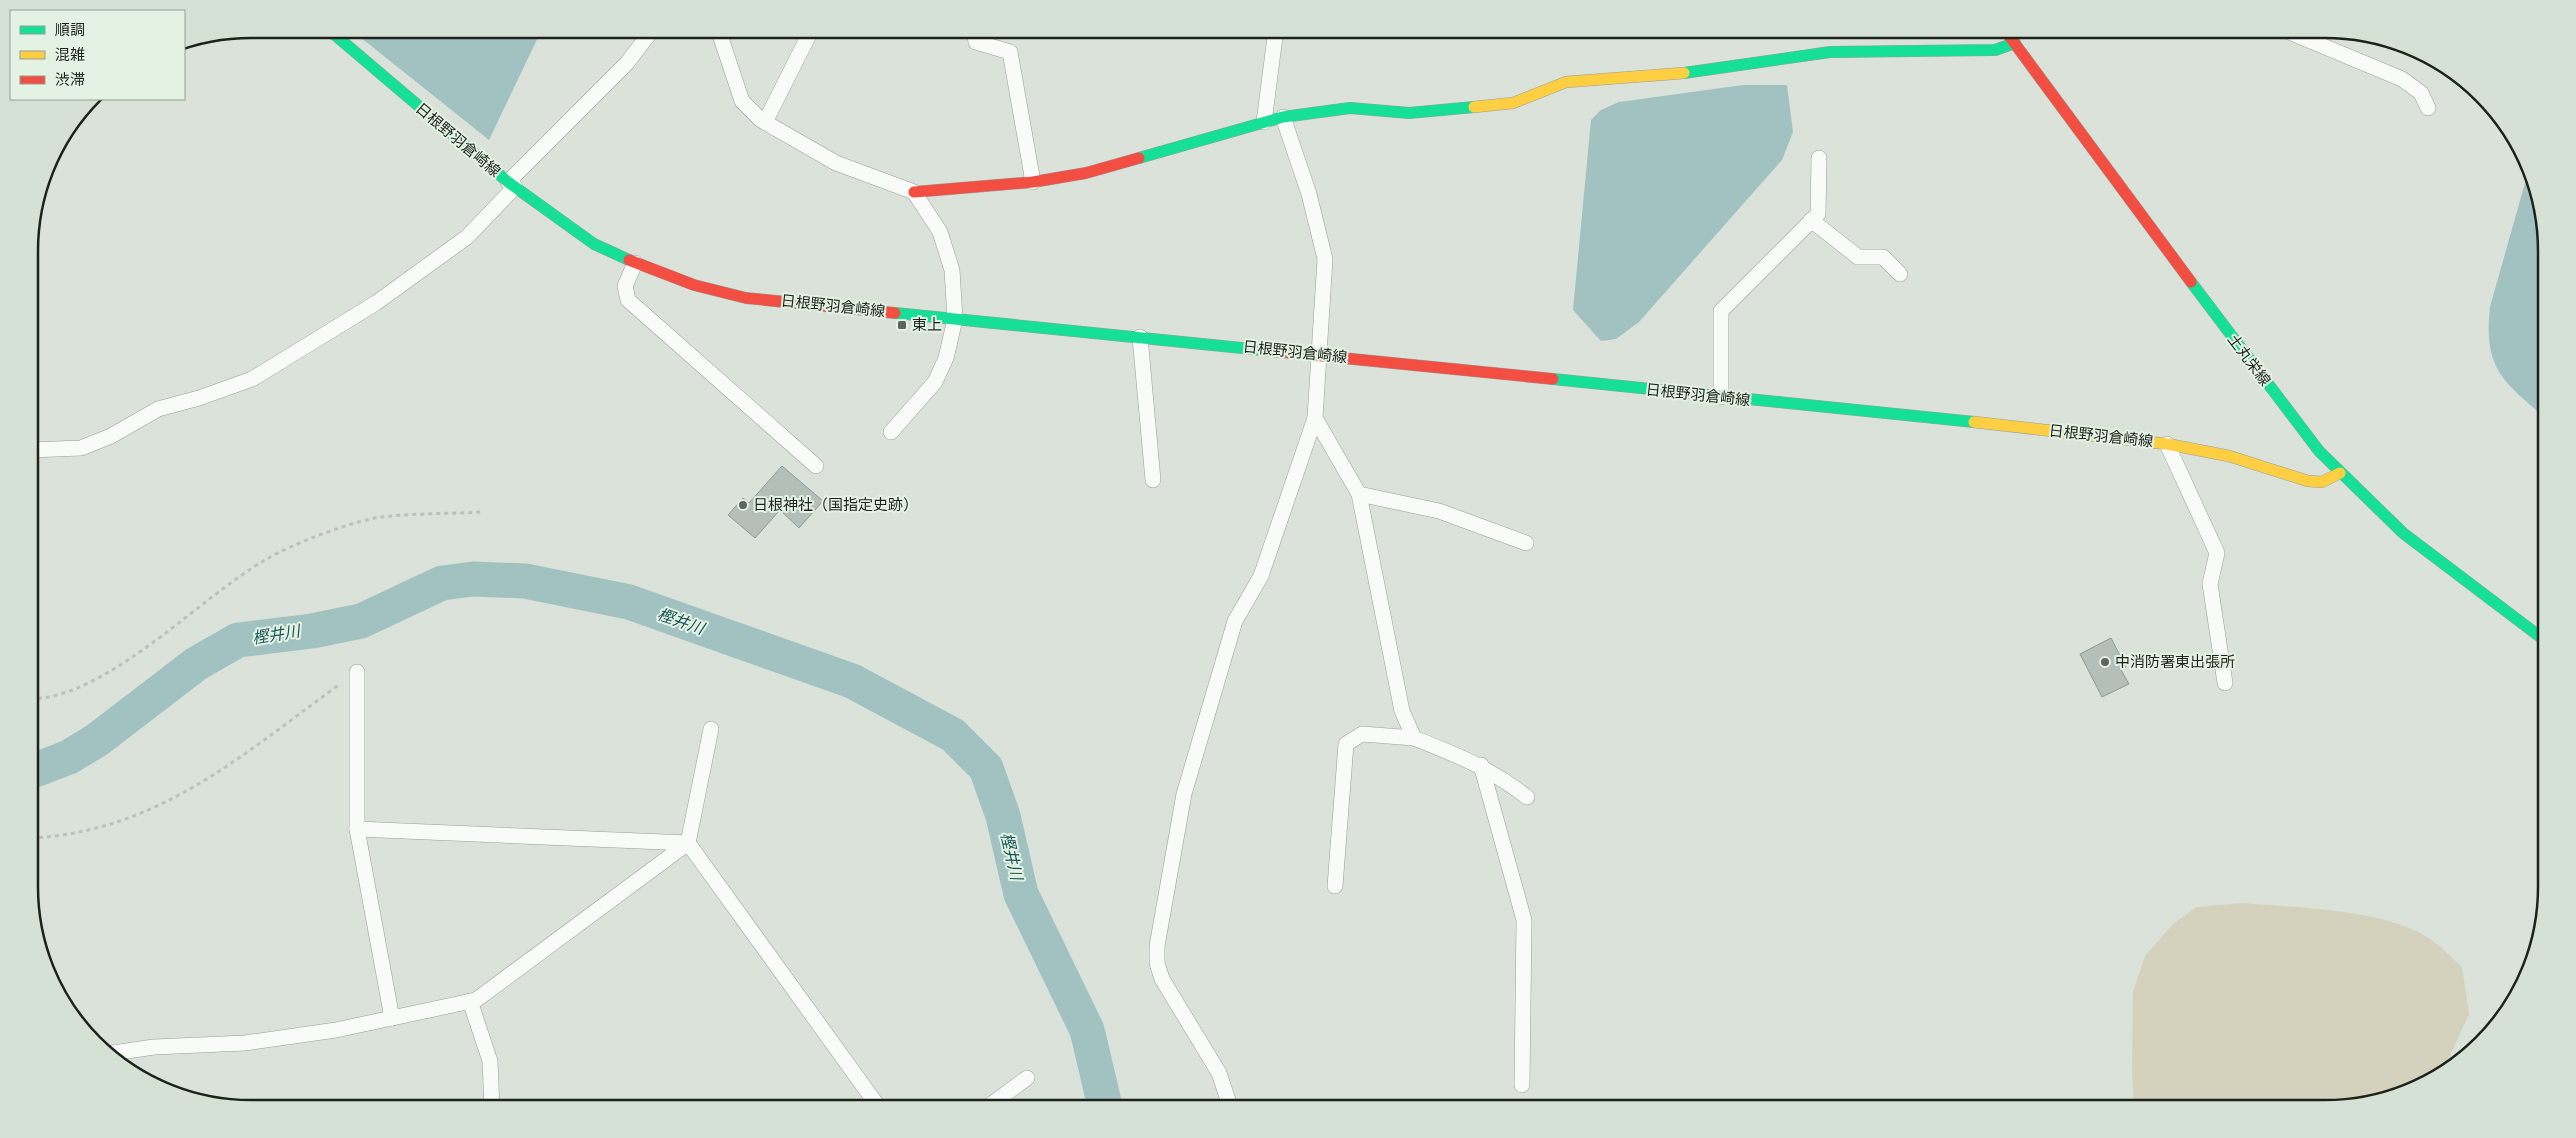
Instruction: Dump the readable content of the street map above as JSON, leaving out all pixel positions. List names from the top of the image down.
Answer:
{
  "streets": {
    "main road": ["日根野羽倉崎線", "土丸栄線"]
  },
  "crossings": [
    ["日根野羽倉崎線", "土丸栄線"]
  ],
  "water": ["樫井川"],
  "places": {
    "transit": ["東上"],
    "other": ["日根神社（国指定史跡）", "中消防署東出張所"]
  },
  "legend": ["順調", "混雑", "渋滞"]
}
